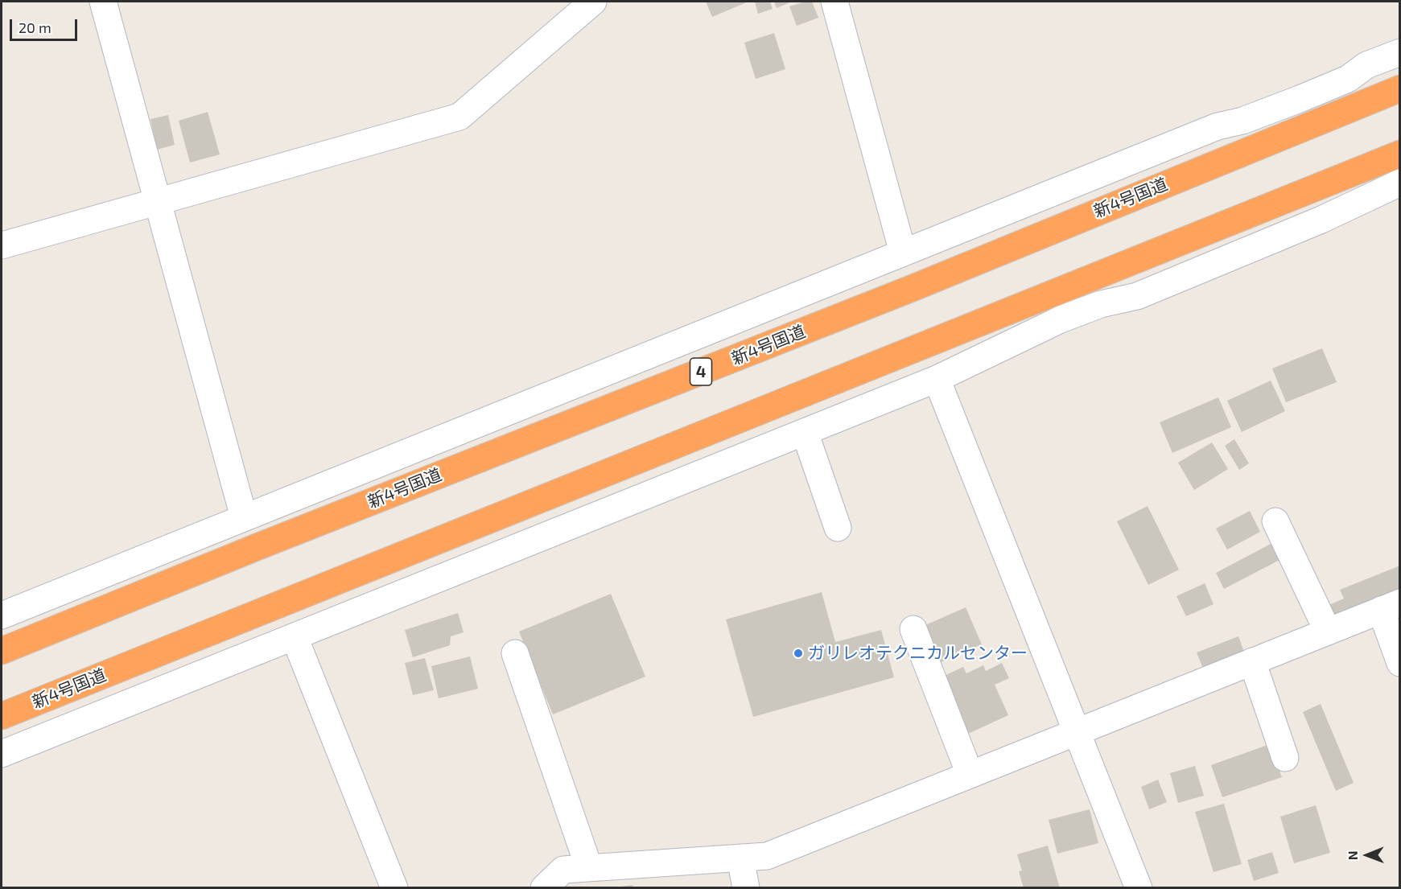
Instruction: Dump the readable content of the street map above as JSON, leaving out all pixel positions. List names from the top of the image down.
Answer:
{
  "streets": {
    "highway": ["新4号国道", "4"]
  },
  "places": ["ガリレオテクニカルセンター"],
  "scale_bar": "20 m",
  "north": "left"
}
